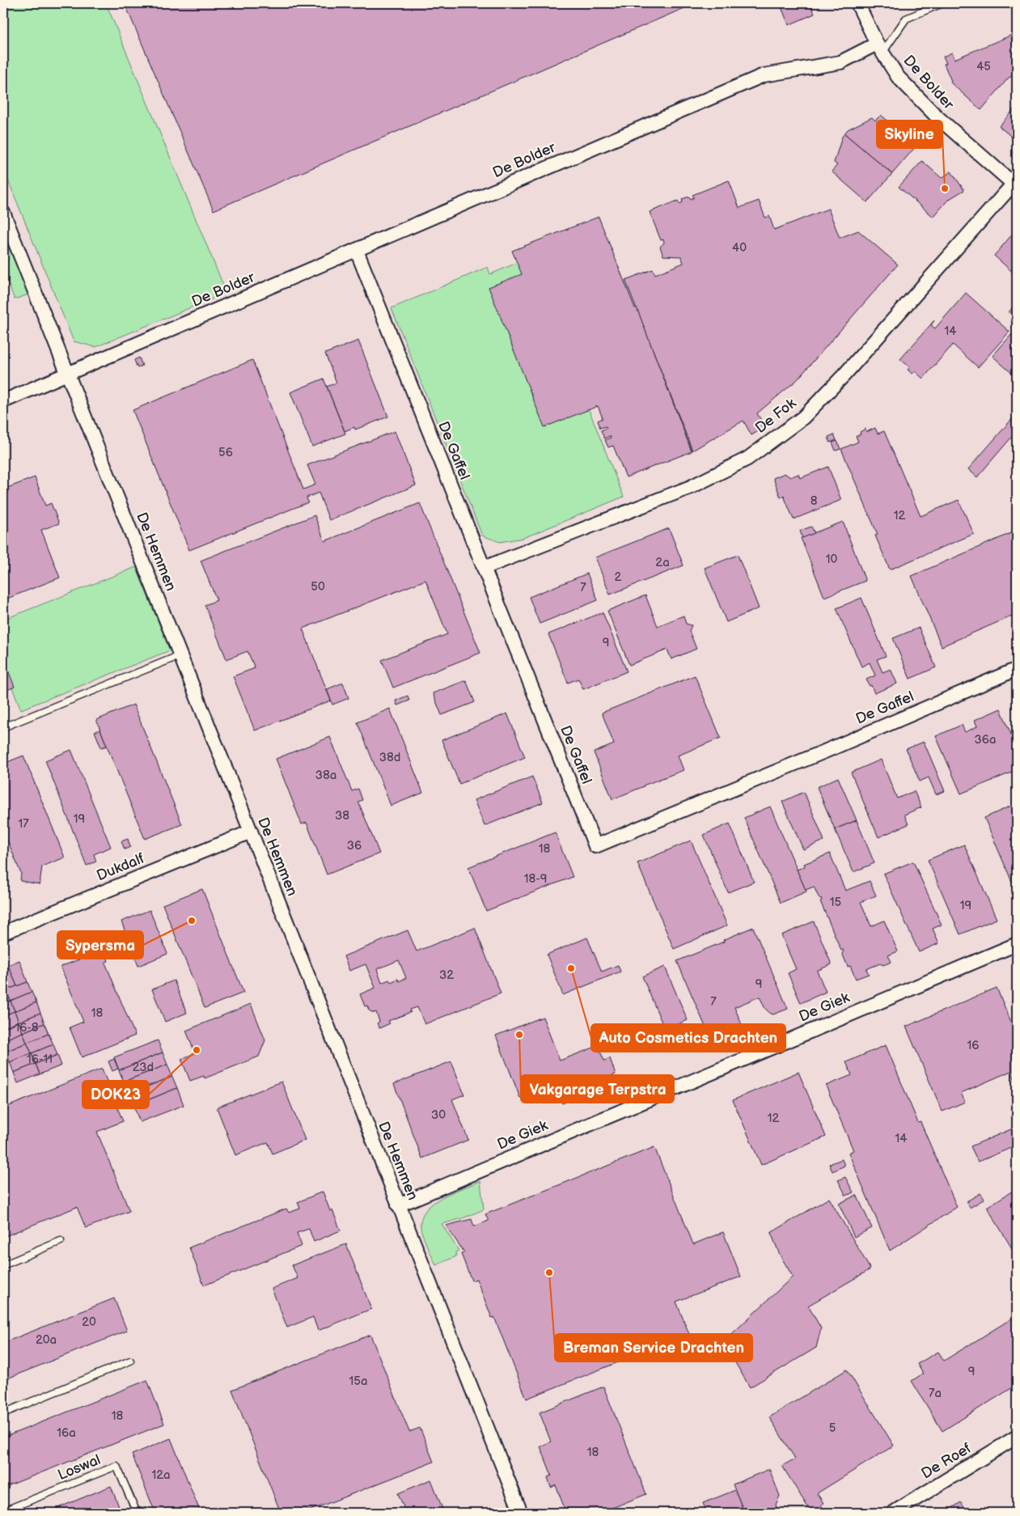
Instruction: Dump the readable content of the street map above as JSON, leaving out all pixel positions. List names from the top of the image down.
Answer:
{
  "streets": {
    "street": [
      "De Bolder",
      "De Fok",
      "De Gaffel",
      "De Hemmen",
      "Dukdalf",
      "De Giek",
      "De Roef"
    ],
    "lane": ["Loswal"]
  },
  "crossings": [
    ["De Bolder", "De Fok"],
    ["De Bolder", "De Gaffel"],
    ["De Bolder", "De Hemmen"],
    ["De Fok", "De Gaffel"],
    ["De Hemmen", "Dukdalf"],
    ["De Hemmen", "De Giek"]
  ],
  "places": [
    "Skyline",
    "Sypersma",
    "Auto Cosmetics Drachten",
    "Vakgarage Terpstra",
    "DOK23",
    "Breman Service Drachten"
  ],
  "house_numbers": [
    "45",
    "40",
    "14",
    "56",
    "8",
    "12",
    "10",
    "2a",
    "2",
    "50",
    "7",
    "9",
    "36a",
    "38d",
    "38a",
    "38",
    "19",
    "17",
    "36",
    "18",
    "18-9",
    "15",
    "19",
    "32",
    "9",
    "7",
    "18",
    "16-8",
    "16",
    "16-11",
    "23d",
    "30",
    "12",
    "14",
    "20",
    "20a",
    "9",
    "15a",
    "7a",
    "18",
    "5",
    "16a",
    "18",
    "12a"
  ]
}
